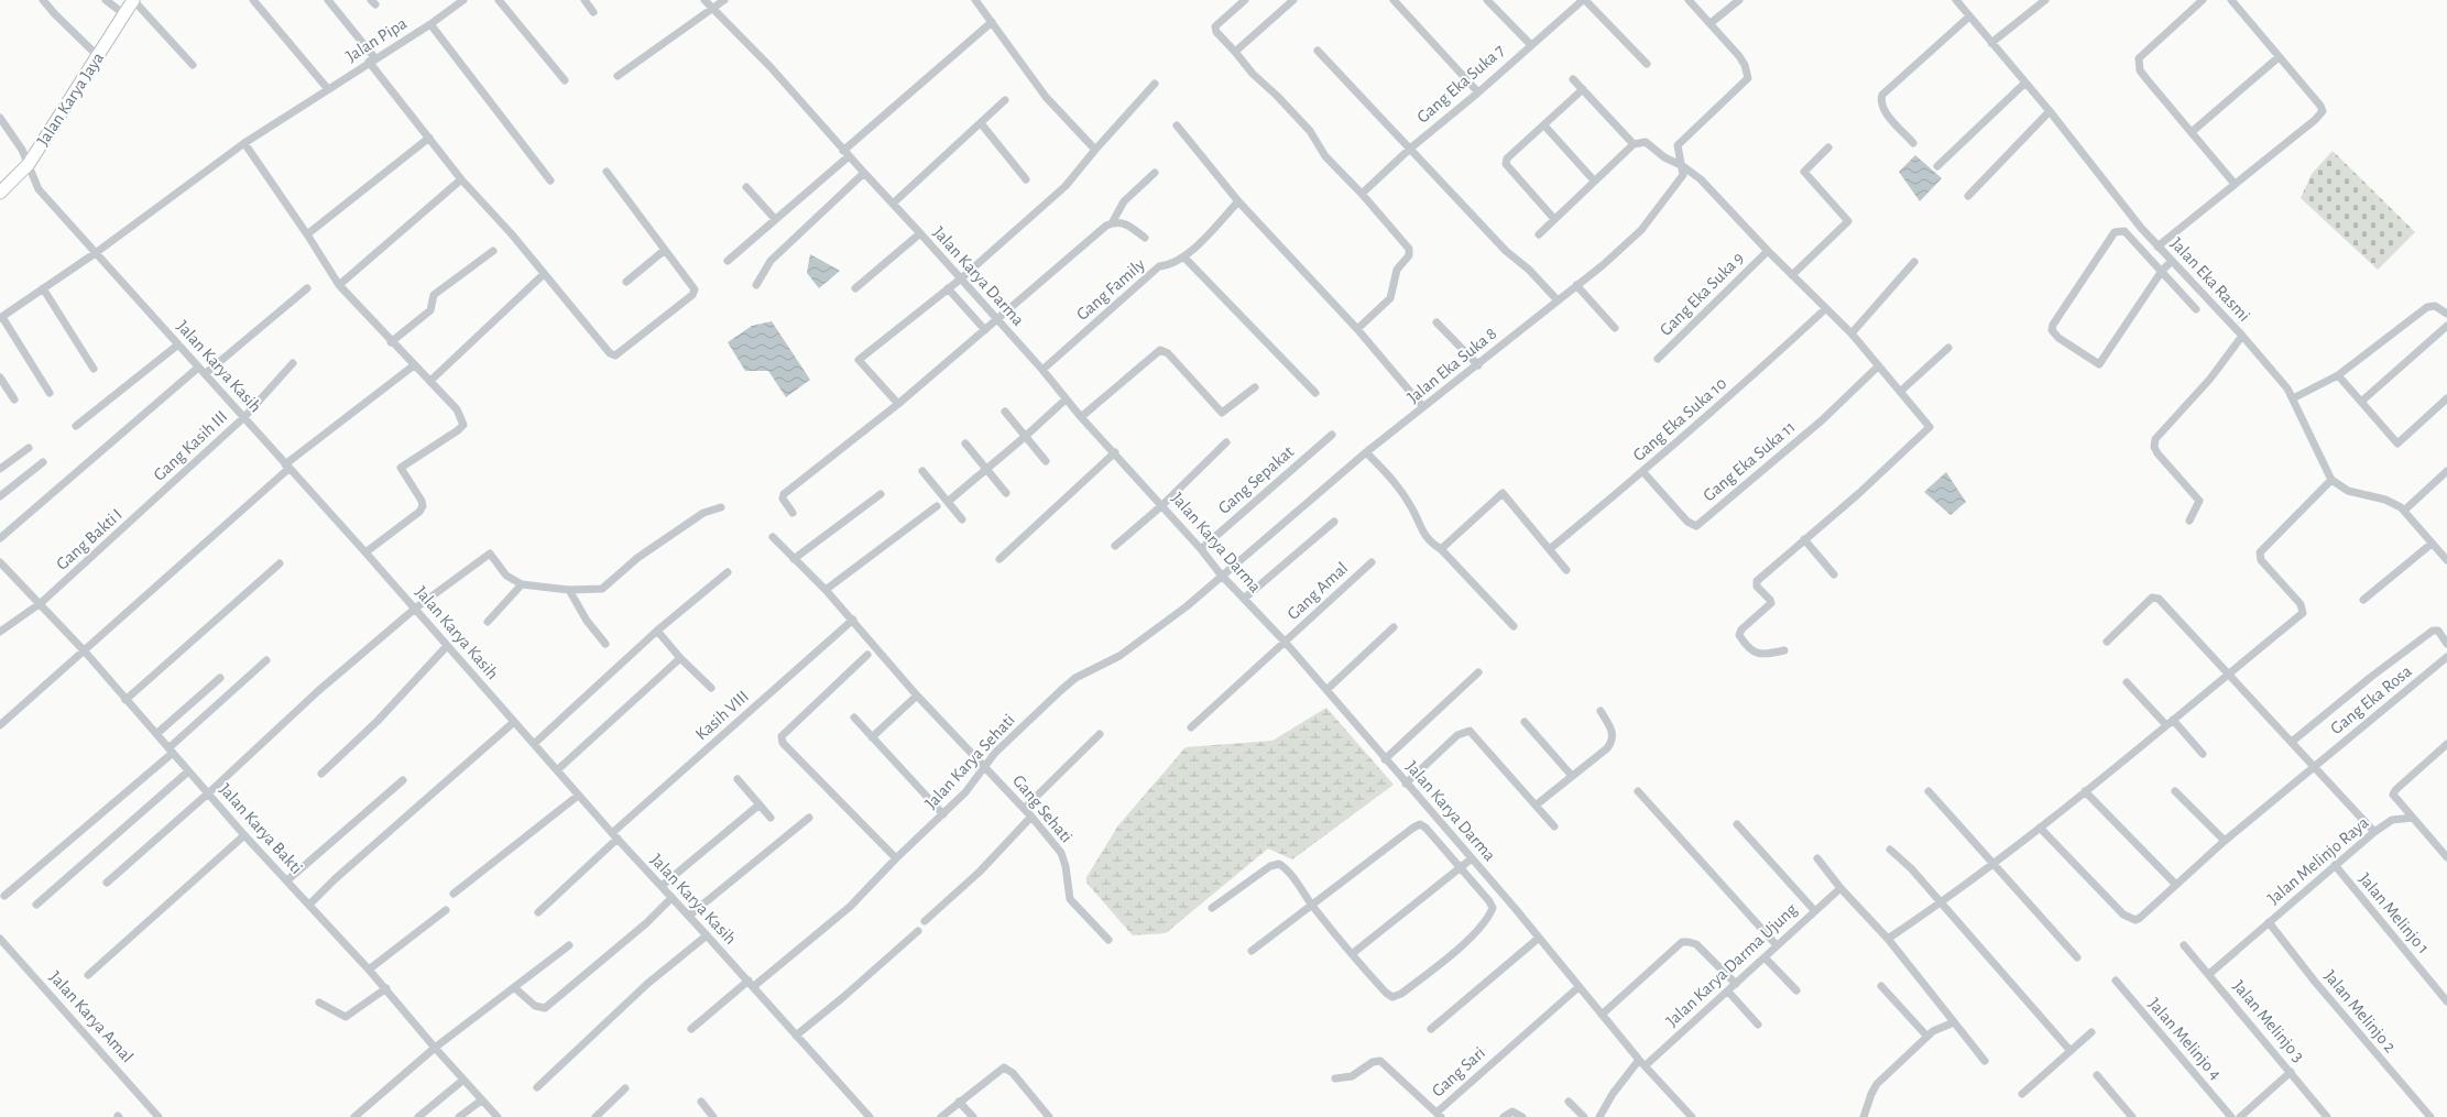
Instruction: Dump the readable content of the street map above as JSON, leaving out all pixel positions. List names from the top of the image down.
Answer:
{
  "streets": {
    "main road": ["Jalan Karya Jaya"],
    "street": [
      "Jalan Pipa",
      "Gang Eka Suka 7",
      "Jalan Karya Darma",
      "Jalan Eka Rasmi",
      "Gang Family",
      "Gang Eka Suka 9",
      "Jalan Eka Suka 8",
      "Jalan Karya Kasih",
      "Gang Eka Suka 10",
      "Gang Kasih III",
      "Gang Eka Suka 11",
      "Gang Sepakat",
      "Gang Bakti I",
      "Gang Amal",
      "Gang Eka Rosa",
      "Kasih VIII",
      "Jalan Karya Sehati",
      "Gang Sehati",
      "Jalan Karya Bakti",
      "Jalan Melinjo Raya",
      "Jalan Melinjo 1",
      "Jalan Karya Darma Ujung",
      "Jalan Melinjo 2",
      "Jalan Karya Amal",
      "Jalan Melinjo 3",
      "Jalan Melinjo 4",
      "Gang Sari"
    ]
  },
  "crossings": [
    ["Jalan Pipa", "Jalan Karya Kasih"],
    ["Jalan Karya Jaya", "Jalan Karya Kasih"],
    ["Jalan Karya Darma", "Gang Family"],
    ["Jalan Karya Darma", "Jalan Eka Suka 8"],
    ["Jalan Karya Darma", "Gang Sepakat"],
    ["Jalan Karya Darma", "Gang Amal"],
    ["Jalan Karya Darma", "Jalan Karya Sehati"],
    ["Jalan Karya Darma", "Jalan Karya Darma Ujung"],
    ["Jalan Karya Darma", "Gang Sari"],
    ["Jalan Eka Suka 8", "Jalan Karya Sehati"],
    ["Jalan Karya Kasih", "Gang Kasih III"],
    ["Jalan Karya Kasih", "Kasih VIII"],
    ["Jalan Karya Kasih", "Jalan Karya Sehati"],
    ["Gang Eka Suka 10", "Gang Eka Suka 11"],
    ["Gang Kasih III", "Gang Bakti I"],
    ["Gang Bakti I", "Jalan Karya Bakti"],
    ["Kasih VIII", "Gang Sehati"],
    ["Jalan Karya Sehati", "Gang Sehati"],
    ["Jalan Melinjo Raya", "Jalan Melinjo 1"],
    ["Jalan Melinjo Raya", "Jalan Melinjo 2"],
    ["Jalan Melinjo Raya", "Jalan Melinjo 3"]
  ]
}
